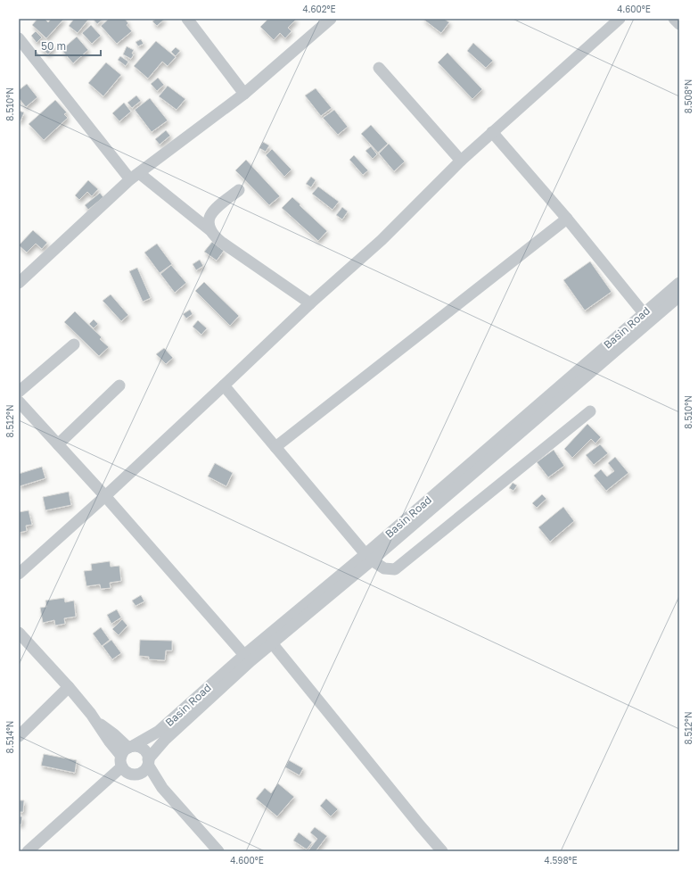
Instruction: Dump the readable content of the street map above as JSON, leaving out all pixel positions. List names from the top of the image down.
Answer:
{
  "streets": {
    "street": ["Basin Road"]
  },
  "scale_bar": "50 m",
  "coordinates": [
    "4.602°E",
    "4.600°E",
    "8.508°N",
    "8.510°N",
    "8.512°N",
    "8.514°N",
    "4.598°E"
  ]
}
